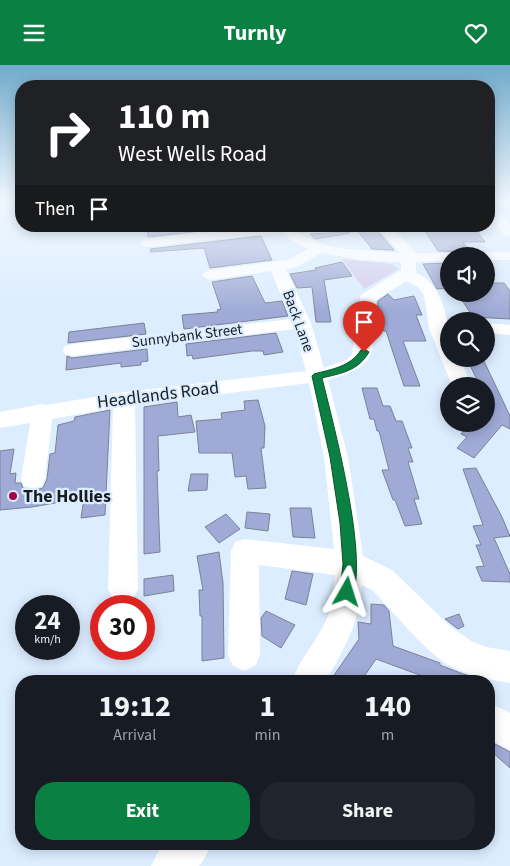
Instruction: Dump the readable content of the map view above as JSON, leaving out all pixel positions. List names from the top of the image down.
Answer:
{
  "streets": {
    "street": ["Back Lane", "Sunnybank Street", "Headlands Road"]
  },
  "crossings": [
    ["Back Lane", "Sunnybank Street"],
    ["Back Lane", "Headlands Road"]
  ],
  "places": ["The Hollies"],
  "page": {
    "header": "Turnly",
    "turn": ["110 m", "West Wells Road"],
    "then": "Then",
    "speed": "24 km/h",
    "limit": "30",
    "eta": [
      "19:12",
      "Arrival",
      "1",
      "min",
      "140",
      "m"
    ],
    "buttons": ["Exit", "Share"]
  }
}
